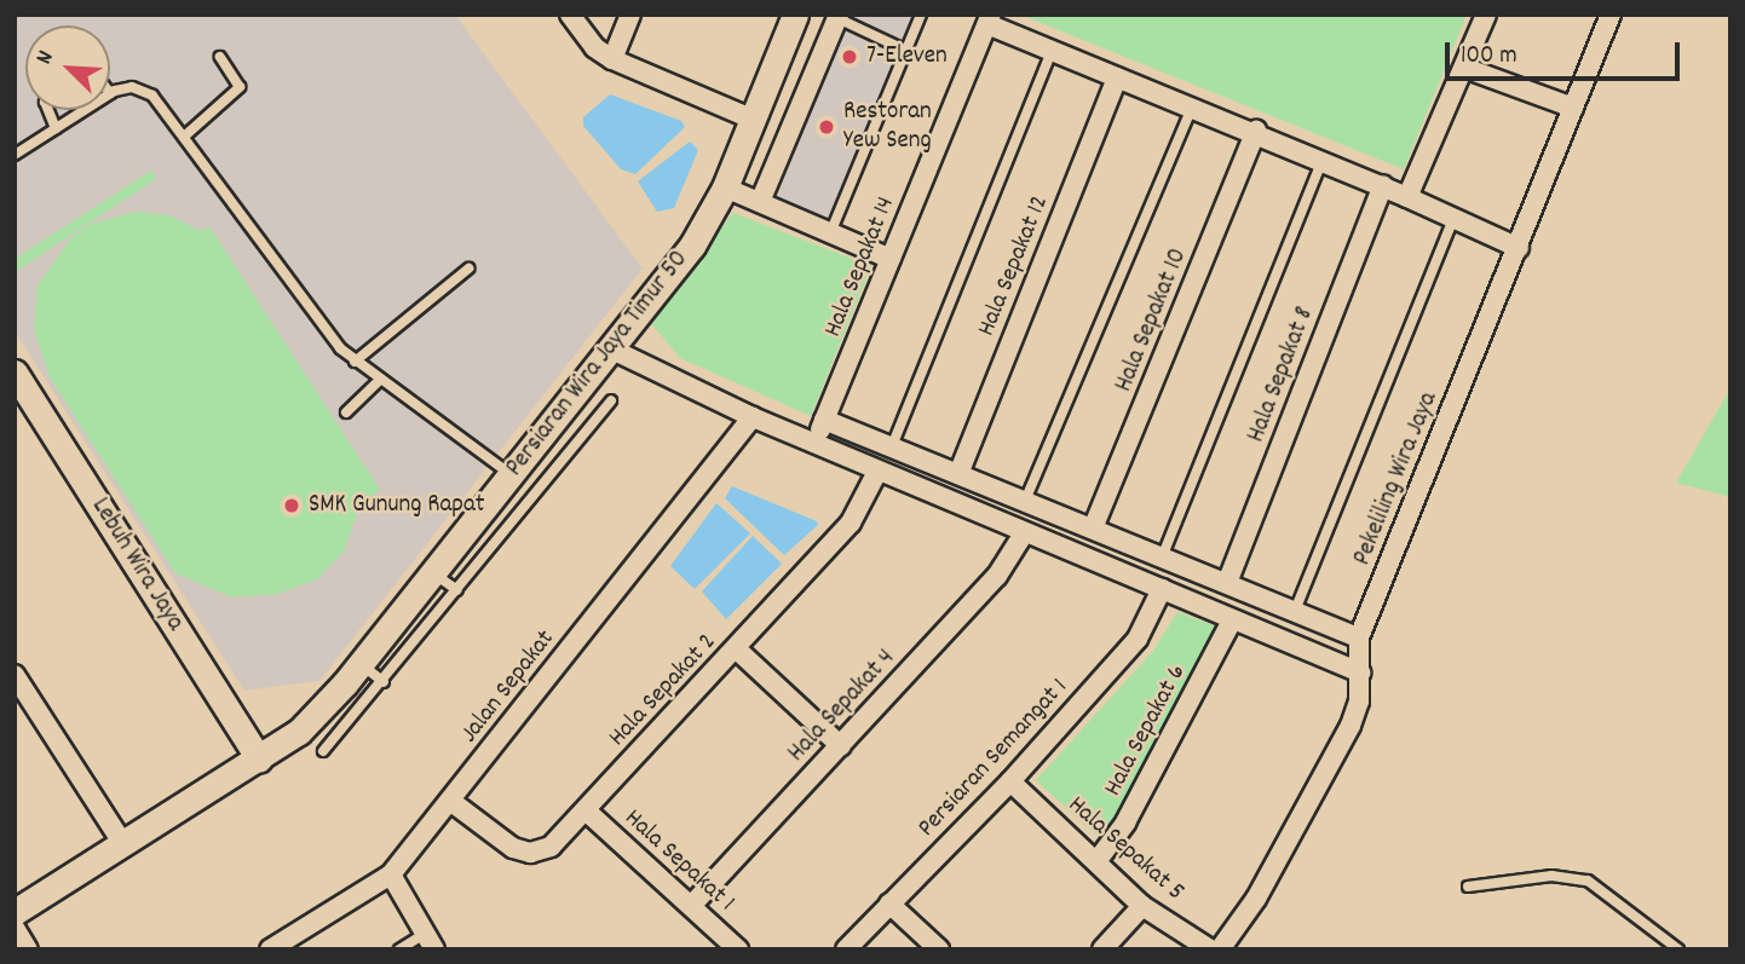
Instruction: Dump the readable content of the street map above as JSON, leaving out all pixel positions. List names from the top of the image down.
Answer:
{
  "streets": {
    "street": [
      "Hala Sepakat 12",
      "Hala Sepakat 14",
      "Hala Sepakat 10",
      "Persiaran Wira Jaya Timur 50",
      "Hala Sepakat 8",
      "Pekeliling Wira Jaya",
      "Lebuh Wira Jaya",
      "Jalan Sepakat",
      "Hala Sepakat 2",
      "Hala Sepakat 4",
      "Hala Sepakat 6",
      "Persiaran Semangat 1",
      "Hala Sepakat 5",
      "Hala Sepakat 1"
    ]
  },
  "crossings": [
    ["Persiaran Wira Jaya Timur 50", "Lebuh Wira Jaya"],
    ["Jalan Sepakat", "Hala Sepakat 2"],
    ["Hala Sepakat 2", "Hala Sepakat 1"],
    ["Hala Sepakat 4", "Hala Sepakat 1"],
    ["Hala Sepakat 6", "Hala Sepakat 5"],
    ["Persiaran Semangat 1", "Hala Sepakat 5"]
  ],
  "places": ["7-Eleven", "Restoran Yew Seng", "SMK Gunung Rapat"],
  "scale_bar": "100 m",
  "north": "top left"
}
